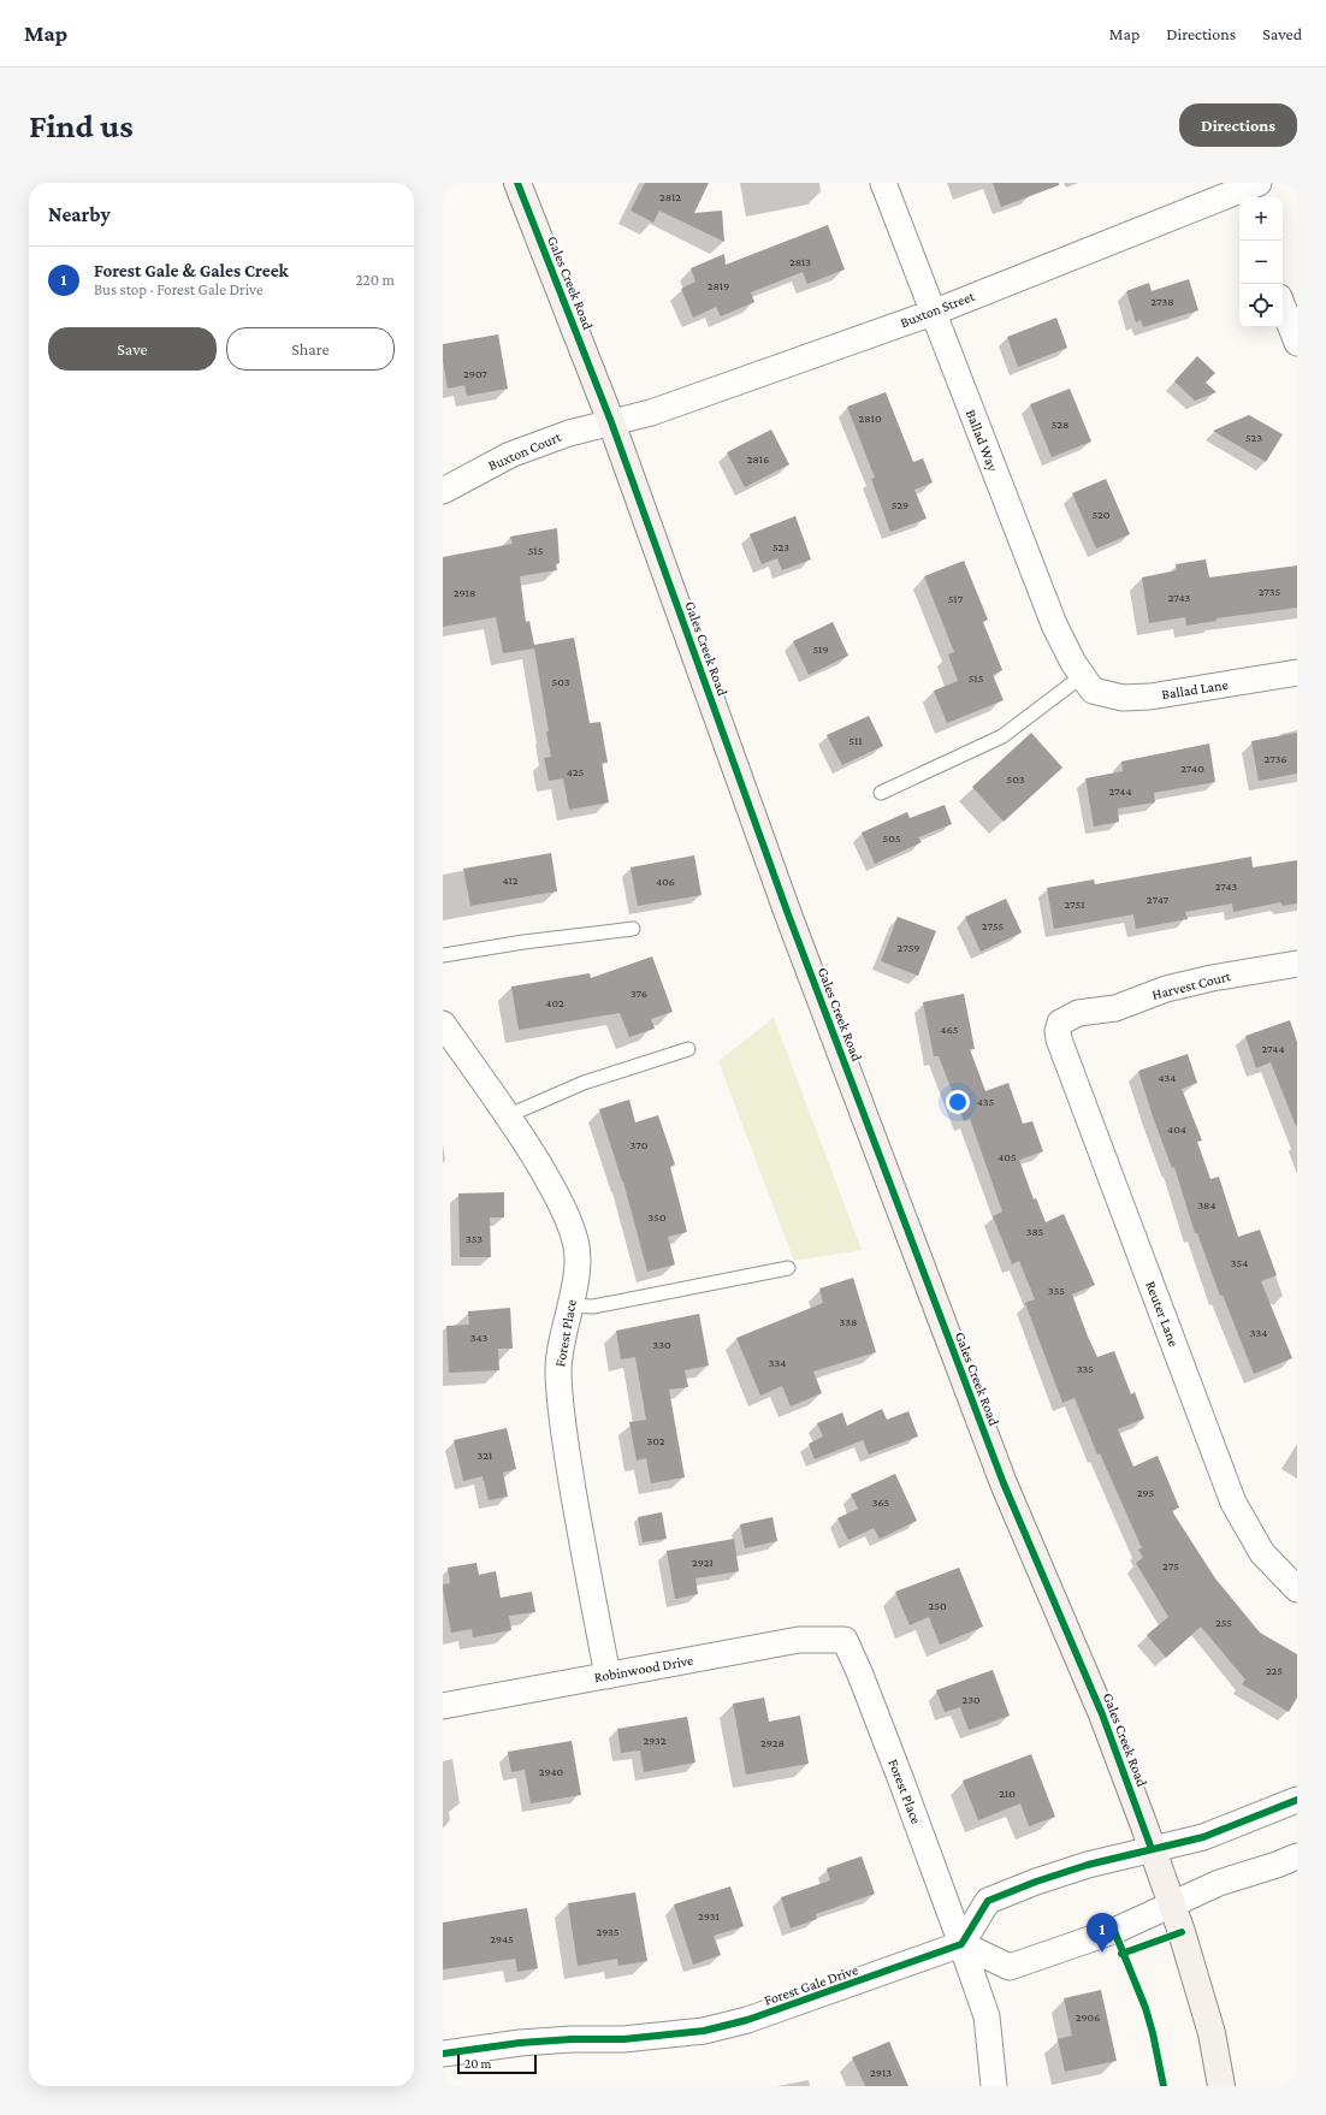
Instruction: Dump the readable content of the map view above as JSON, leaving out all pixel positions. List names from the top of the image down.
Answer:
{
  "streets": {
    "main road": ["Gales Creek Road"],
    "street": [
      "Buxton Street",
      "Ballad Way",
      "Buxton Court",
      "Ballad Lane",
      "Harvest Court",
      "Reuter Lane",
      "Forest Place",
      "Robinwood Drive",
      "Forest Gale Drive"
    ]
  },
  "crossings": [
    ["Gales Creek Road", "Buxton Street"],
    ["Gales Creek Road", "Buxton Court"],
    ["Buxton Street", "Ballad Way"],
    ["Buxton Street", "Buxton Court"],
    ["Ballad Way", "Ballad Lane"],
    ["Harvest Court", "Reuter Lane"],
    ["Forest Place", "Robinwood Drive"],
    ["Forest Place", "Forest Gale Drive"]
  ],
  "house_numbers": [
    "2812",
    "2813",
    "2819",
    "2738",
    "2907",
    "2810",
    "528",
    "523",
    "2816",
    "529",
    "520",
    "523",
    "515",
    "2735",
    "2918",
    "2743",
    "517",
    "519",
    "515",
    "503",
    "511",
    "2736",
    "2740",
    "425",
    "503",
    "2744",
    "505",
    "412",
    "406",
    "2743",
    "2747",
    "2751",
    "2755",
    "2759",
    "376",
    "402",
    "465",
    "2744",
    "434",
    "435",
    "404",
    "370",
    "405",
    "384",
    "350",
    "385",
    "353",
    "354",
    "355",
    "338",
    "334",
    "343",
    "330",
    "334",
    "335",
    "302",
    "321",
    "295",
    "365",
    "2921",
    "275",
    "250",
    "255",
    "225",
    "230",
    "2932",
    "2928",
    "2940",
    "210",
    "2931",
    "2935",
    "2945",
    "2906",
    "2913"
  ],
  "scale_bar": "20 m",
  "page": {
    "header": "Map",
    "nav": ["Map", "Directions", "Saved"],
    "buttons": [
      "Directions",
      ["Save", "Share"]
    ],
    "title": "Find us",
    "heading": "Nearby",
    "map_buttons": ["+", "−"],
    "list": [
      {
        "mark": "1",
        "name": "Forest Gale & Gales Creek",
        "note": "Bus stop · Forest Gale Drive",
        "value": "220 m"
      }
    ],
    "pins": "1",
    "scale": "20 m"
  }
}
